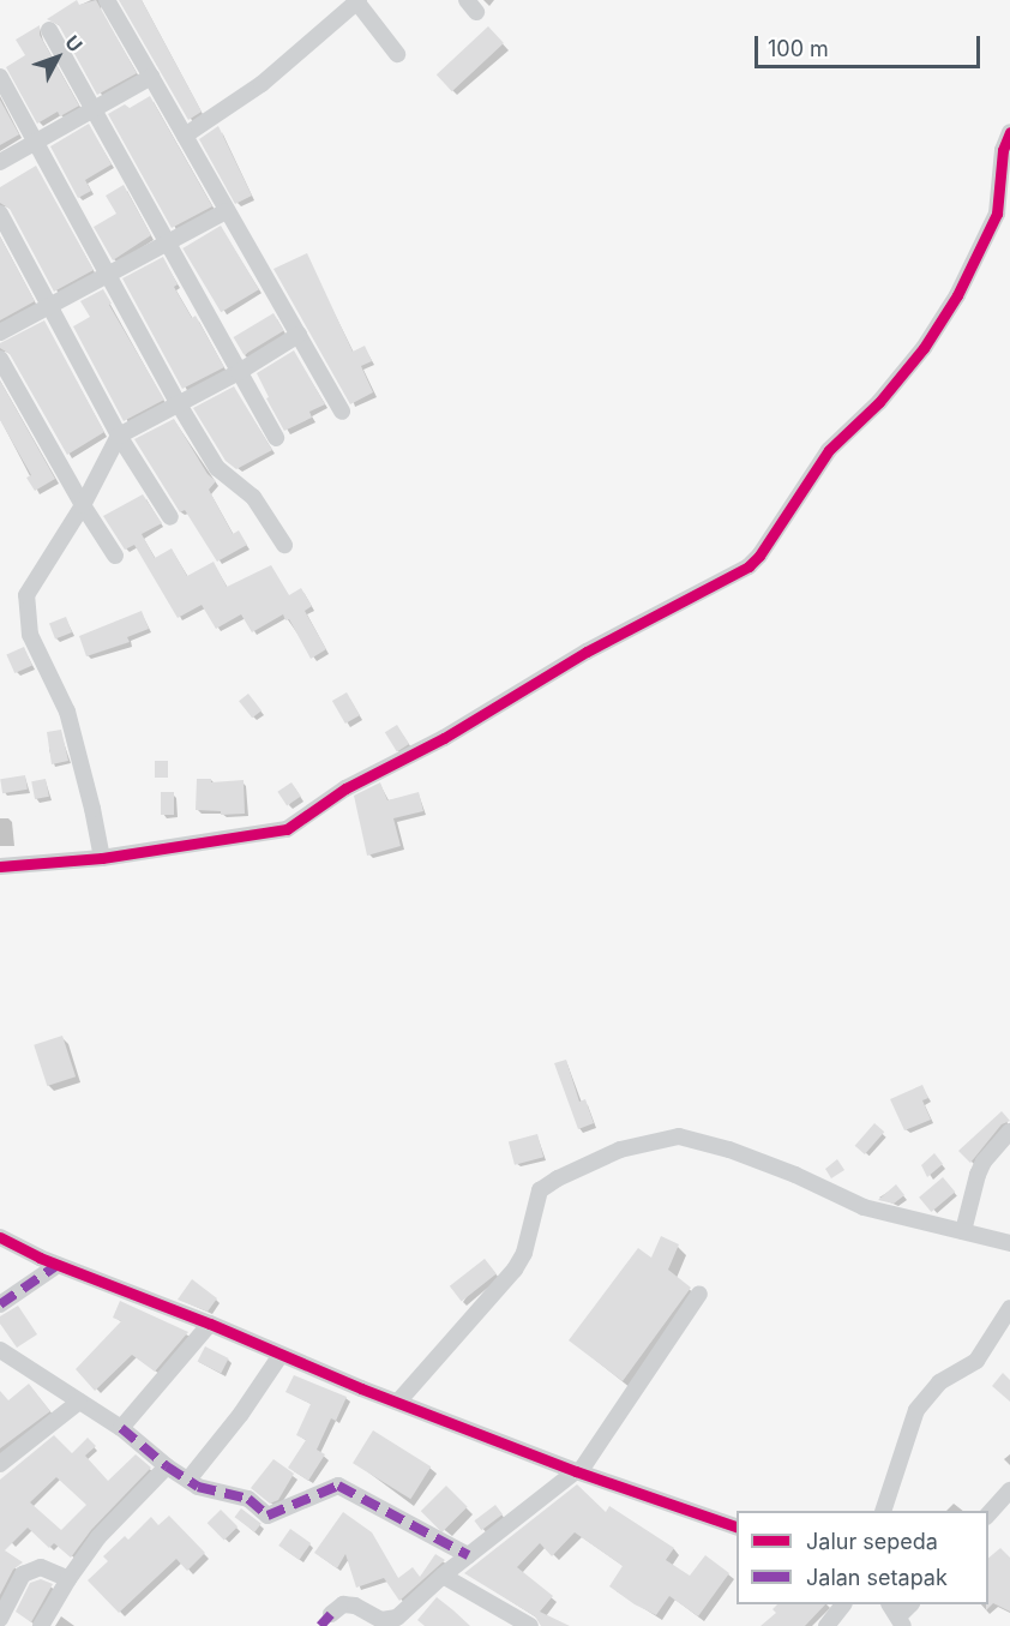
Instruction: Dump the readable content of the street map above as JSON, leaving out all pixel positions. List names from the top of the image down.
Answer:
{
  "legend": ["Jalur sepeda", "Jalan setapak"],
  "scale_bar": "100 m",
  "north": "top right"
}
